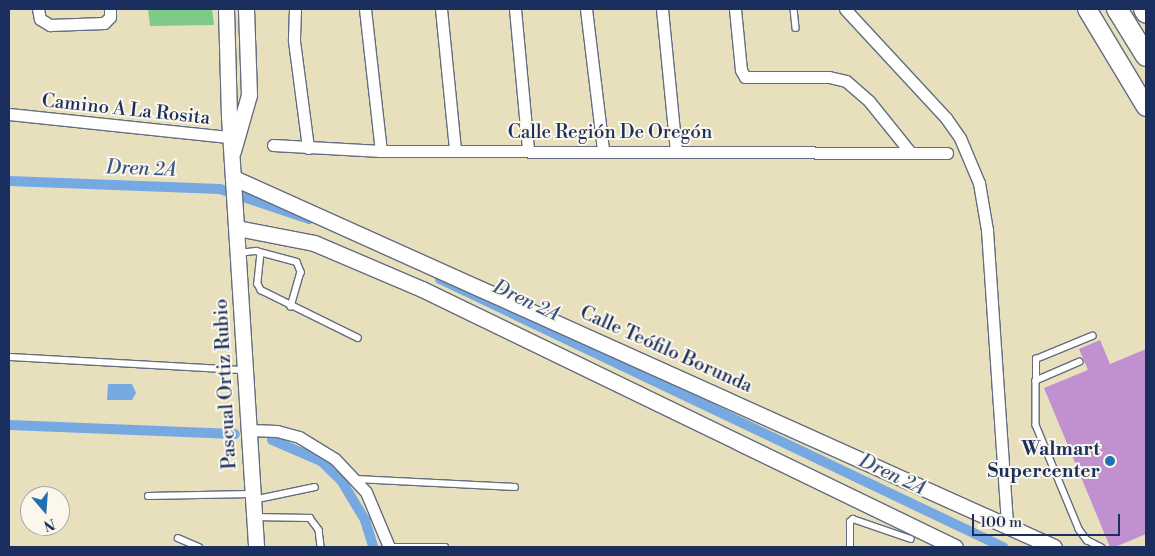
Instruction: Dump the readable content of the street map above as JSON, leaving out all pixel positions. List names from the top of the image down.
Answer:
{
  "streets": {
    "street": [
      "Camino A La Rosita",
      "Calle Región De Oregón",
      "Calle Teófilo Borunda",
      "Pascual Ortiz Rubio"
    ]
  },
  "crossings": [
    ["Camino A La Rosita", "Pascual Ortiz Rubio"],
    ["Calle Teófilo Borunda", "Pascual Ortiz Rubio"]
  ],
  "water": ["Dren 2A"],
  "places": ["Walmart Supercenter"],
  "scale_bar": "100 m",
  "north": "bottom"
}
